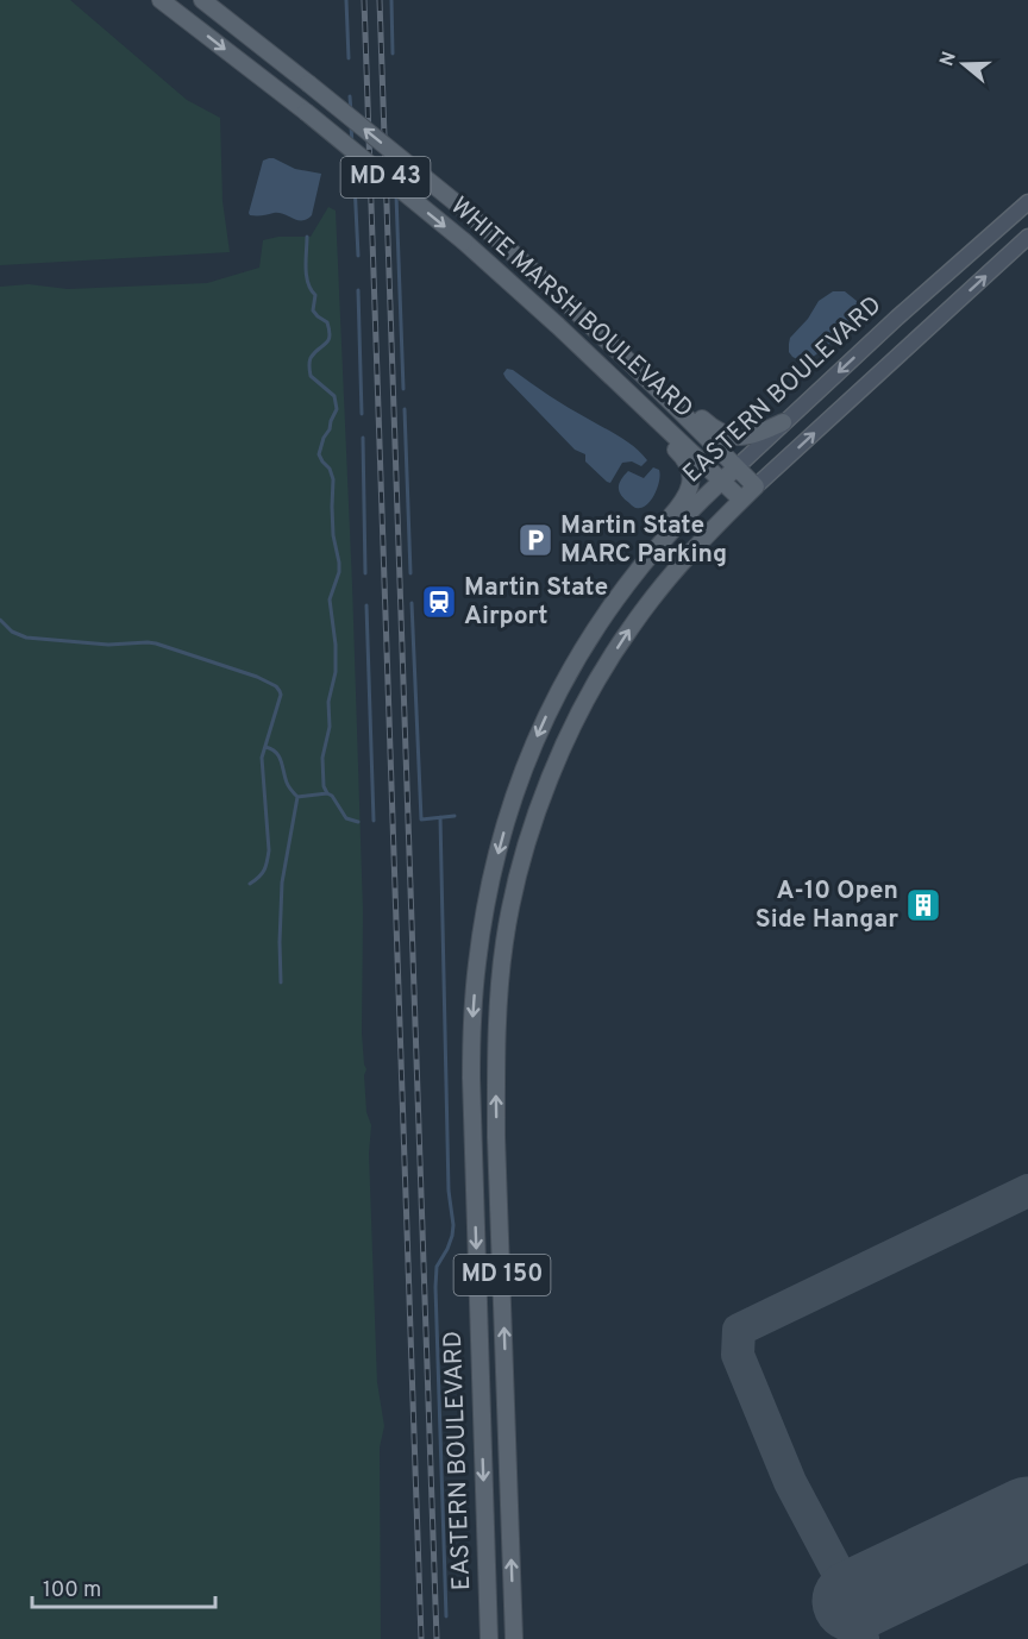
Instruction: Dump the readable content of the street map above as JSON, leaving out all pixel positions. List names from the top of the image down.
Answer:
{
  "streets": {
    "main road": [
      "MD 43",
      "WHITE MARSH BOULEVARD",
      "EASTERN BOULEVARD",
      "MD 150"
    ]
  },
  "crossings": [
    ["WHITE MARSH BOULEVARD", "EASTERN BOULEVARD"]
  ],
  "places": {
    "parking": ["Martin State MARC Parking"],
    "station": ["Martin State Airport"],
    "building": ["A-10 Open Side Hangar"]
  },
  "scale_bar": "100 m",
  "north": "left"
}
